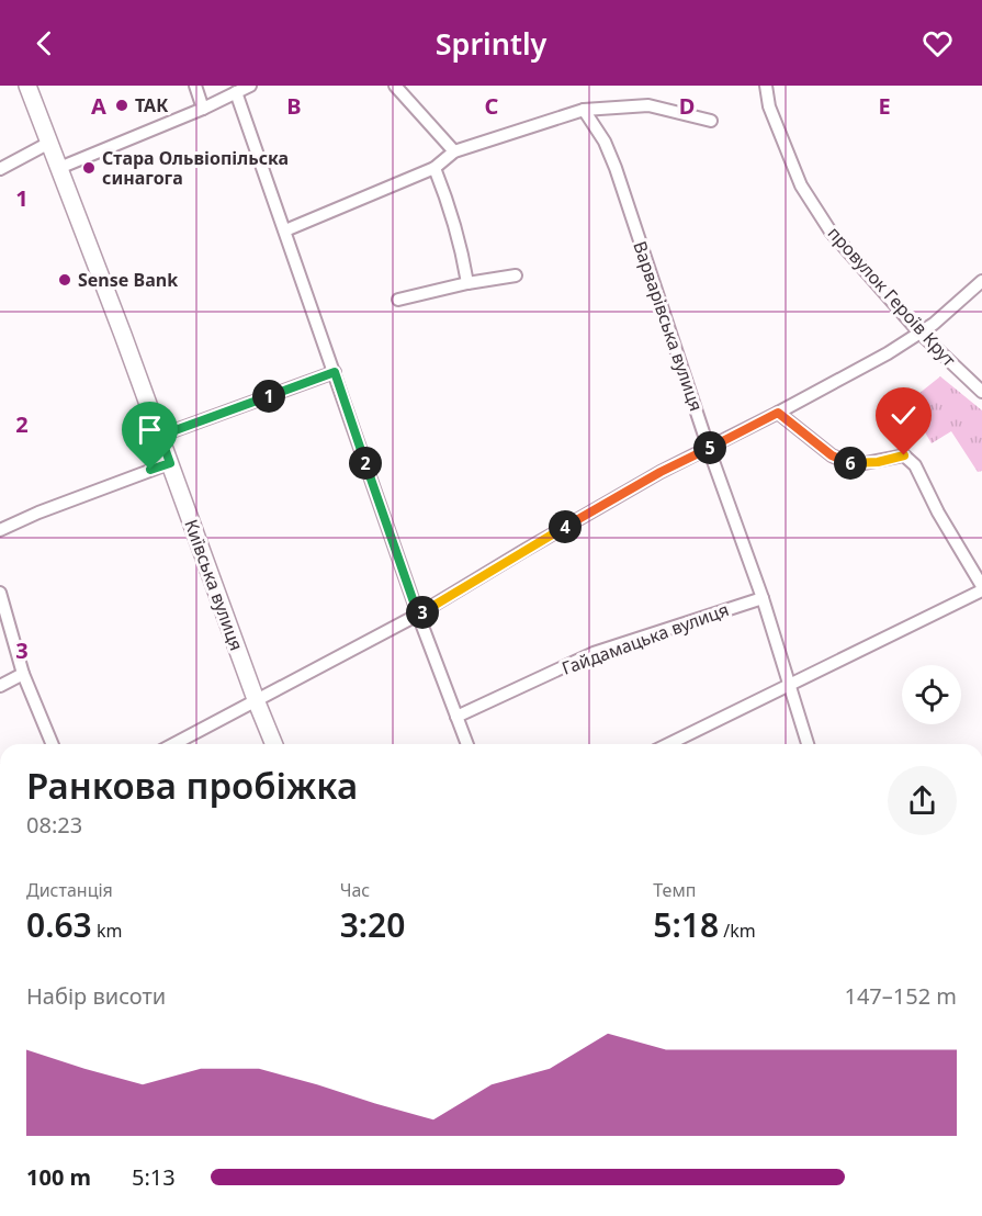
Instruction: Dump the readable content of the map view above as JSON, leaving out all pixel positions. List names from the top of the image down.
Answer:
{
  "streets": {
    "main road": ["Київська вулиця"],
    "street": ["провулок Героїв Крут", "Варварівська вулиця", "Гайдамацька вулиця"]
  },
  "crossings": [
    ["Варварівська вулиця", "Гайдамацька вулиця"]
  ],
  "places": ["ТАК", "Стара Ольвіопільска синагога", "Sense Bank"],
  "page": {
    "header": "Sprintly",
    "pins": [
      "1",
      "5",
      "2",
      "6",
      "4",
      "3"
    ],
    "heading": ["Ранкова пробіжка", "08:23"],
    "stats": [
      ["Дистанція", "0.63 km"],
      ["Час", "3:20"],
      ["Темп", "5:18 /km"]
    ],
    "chart": ["Набір висоти", "147–152 m"],
    "list": [
      {
        "name": "100 m",
        "note": "5:13"
      }
    ]
  },
  "grid": {
    "columns": [
      "A",
      "B",
      "C",
      "D",
      "E"
    ],
    "rows": ["1", "2", "3"]
  }
}
